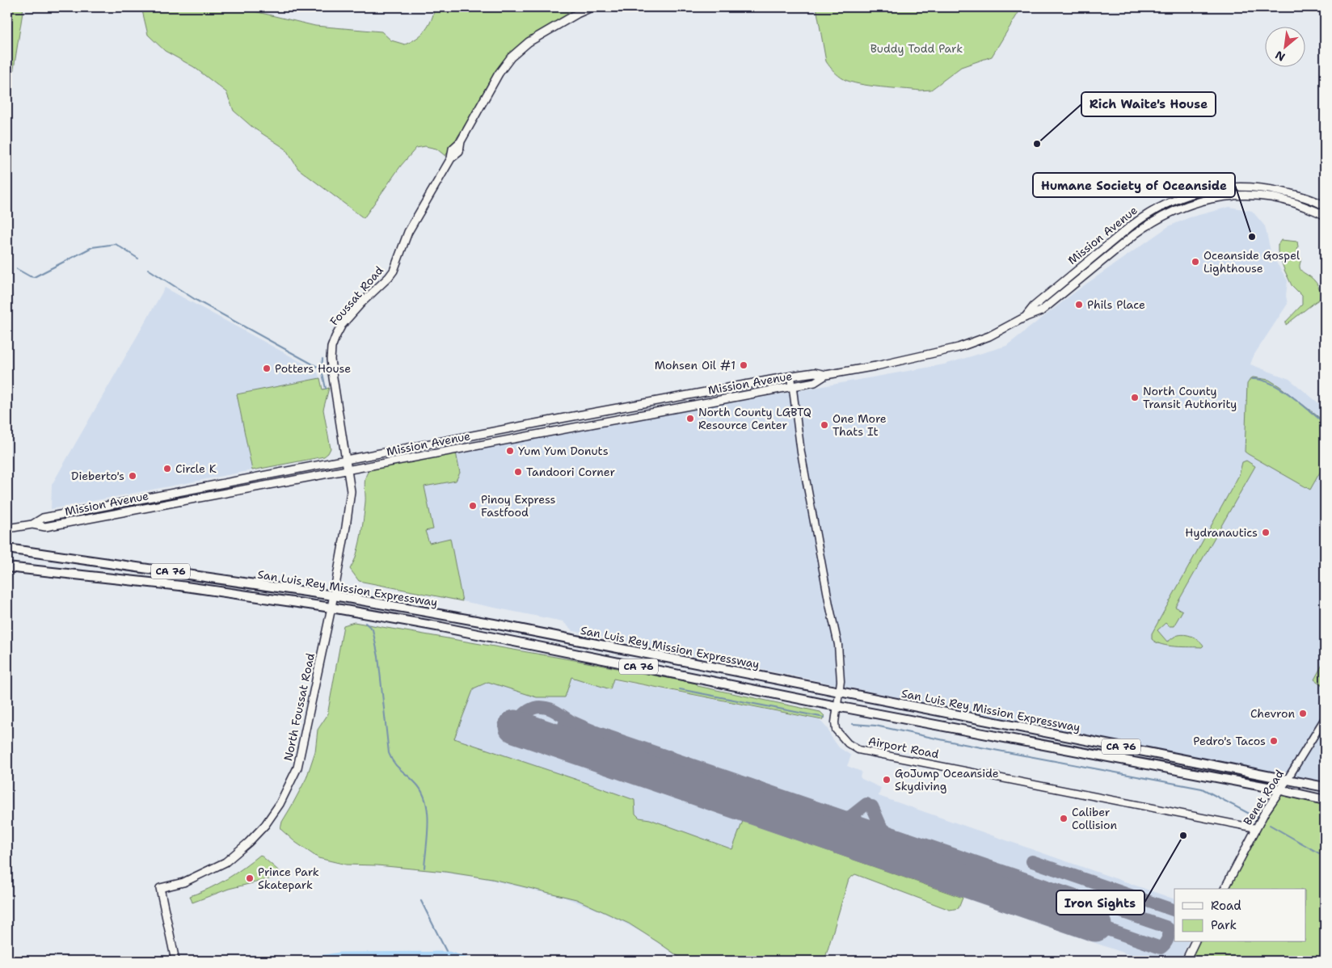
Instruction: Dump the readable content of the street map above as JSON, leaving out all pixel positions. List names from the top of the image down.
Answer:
{
  "streets": {
    "highway": ["CA 76", "San Luis Rey Mission Expressway"],
    "main road": [
      "Mission Avenue",
      "Foussat Road",
      "North Foussat Road",
      "Benet Road"
    ],
    "street": ["Airport Road"]
  },
  "crossings": [
    ["Mission Avenue", "Foussat Road"],
    ["Mission Avenue", "North Foussat Road"],
    ["Mission Avenue", "Airport Road"],
    ["Foussat Road", "North Foussat Road"],
    ["San Luis Rey Mission Expressway", "North Foussat Road"],
    ["San Luis Rey Mission Expressway", "Airport Road"],
    ["San Luis Rey Mission Expressway", "Benet Road"],
    ["Airport Road", "Benet Road"]
  ],
  "parks": ["Buddy Todd Park"],
  "places": [
    "Rich Waite's House",
    "Humane Society of Oceanside",
    "Oceanside Gospel Lighthouse",
    "Phils Place",
    "Mohsen Oil #1",
    "Potters House",
    "North County Transit Authority",
    "North County LGBTQ Resource Center",
    "One More Thats It",
    "Yum Yum Donuts",
    "Circle K",
    "Tandoori Corner",
    "Dieberto's",
    "Pinoy Express Fastfood",
    "Hydranautics",
    "Chevron",
    "Pedro's Tacos",
    "GoJump Oceanside Skydiving",
    "Caliber Collision",
    "Iron Sights",
    "Prince Park Skatepark"
  ],
  "legend": ["Road", "Park"],
  "north": "bottom left"
}
